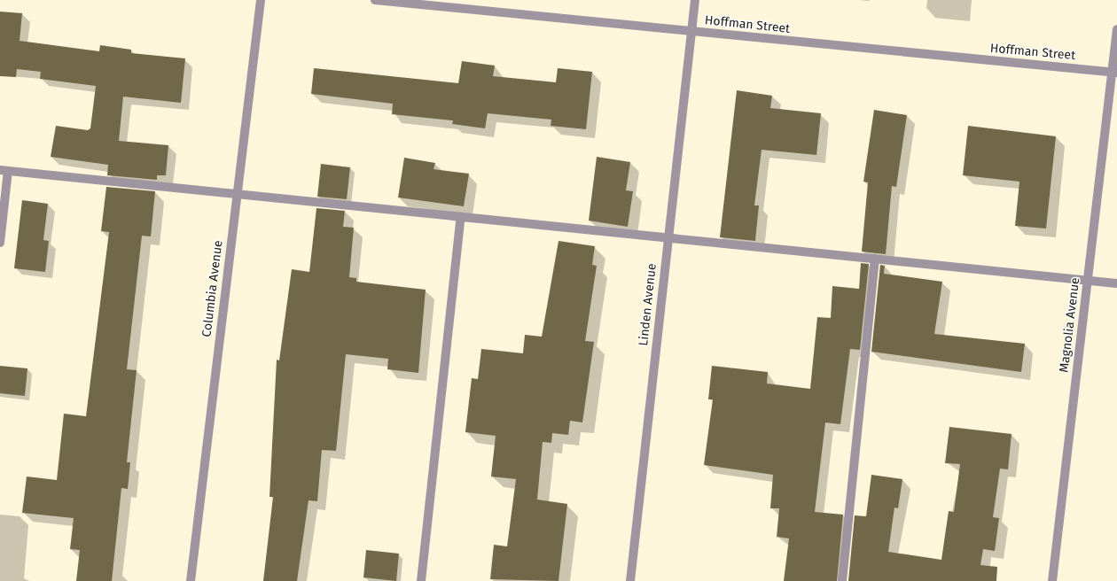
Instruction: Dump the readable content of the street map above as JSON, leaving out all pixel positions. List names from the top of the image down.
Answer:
{
  "streets": {
    "street": [
      "Hoffman Street",
      "Columbia Avenue",
      "Linden Avenue",
      "Magnolia Avenue"
    ]
  },
  "crossings": [
    ["Hoffman Street", "Linden Avenue"],
    ["Hoffman Street", "Magnolia Avenue"]
  ]
}
